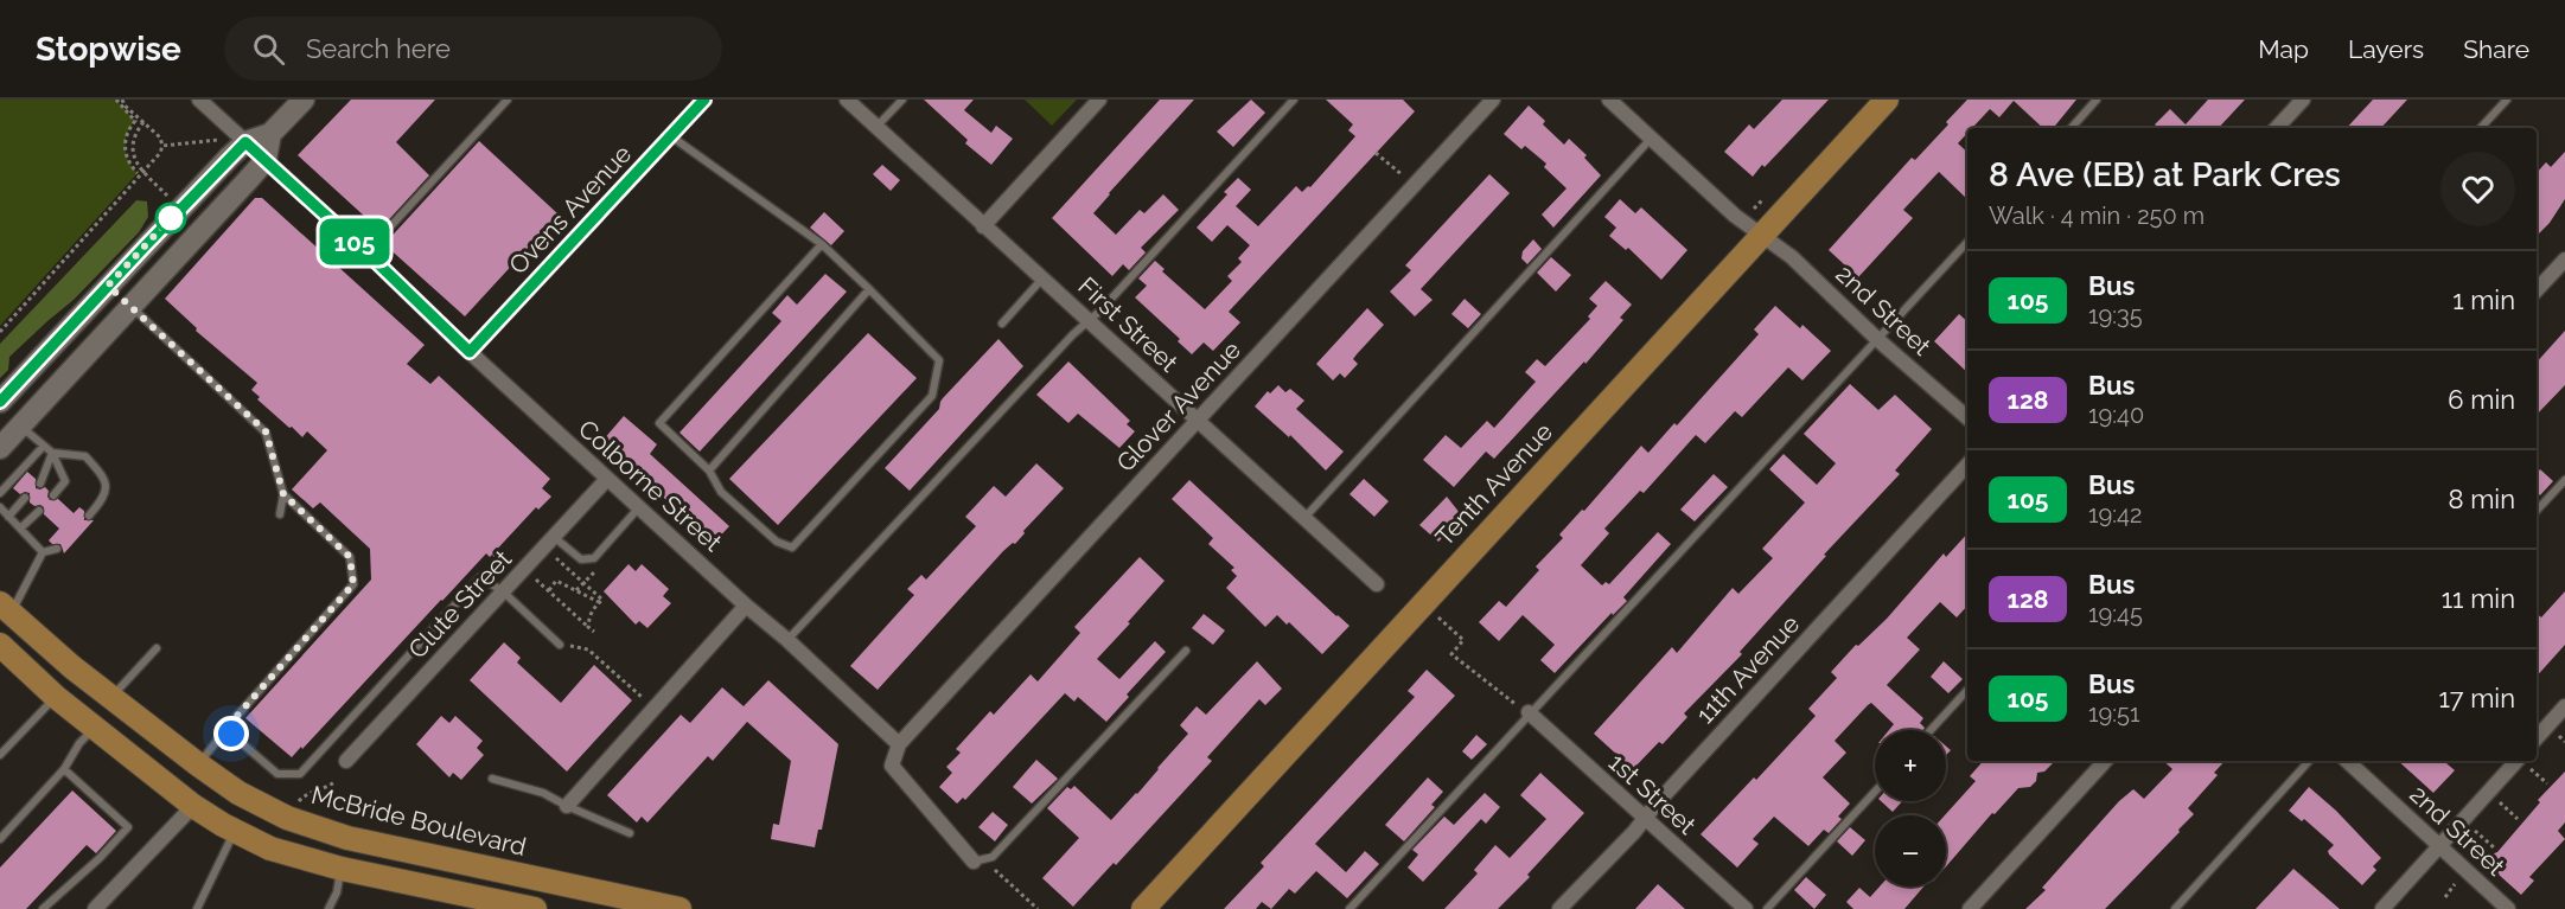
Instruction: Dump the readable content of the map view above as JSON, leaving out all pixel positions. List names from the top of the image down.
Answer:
{
  "streets": {
    "main road": ["Tenth Avenue", "McBride Boulevard"],
    "street": [
      "Ovens Avenue",
      "2nd Street",
      "First Street",
      "Glover Avenue",
      "Colborne Street",
      "Clute Street",
      "11th Avenue",
      "1st Street"
    ]
  },
  "crossings": [
    ["Ovens Avenue", "Colborne Street"],
    ["2nd Street", "Tenth Avenue"],
    ["First Street", "Glover Avenue"],
    ["Glover Avenue", "Colborne Street"],
    ["Colborne Street", "Clute Street"],
    ["11th Avenue", "1st Street"]
  ],
  "lines": ["bus line 105"],
  "page": {
    "header": "Stopwise",
    "search": "Search here",
    "nav": ["Map", "Layers", "Share"],
    "on_map": "105",
    "heading": ["8 Ave (EB) at Park Cres", "Walk · 4 min · 250 m"],
    "list": [
      {
        "mark": "105",
        "name": "Bus",
        "note": "19:35",
        "value": "1 min"
      },
      {
        "mark": "128",
        "name": "Bus",
        "note": "19:40",
        "value": "6 min"
      },
      {
        "mark": "105",
        "name": "Bus",
        "note": "19:42",
        "value": "8 min"
      },
      {
        "mark": "128",
        "name": "Bus",
        "note": "19:45",
        "value": "11 min"
      },
      {
        "mark": "105",
        "name": "Bus",
        "note": "19:51",
        "value": "17 min"
      }
    ],
    "map_buttons": ["+", "−"]
  }
}
